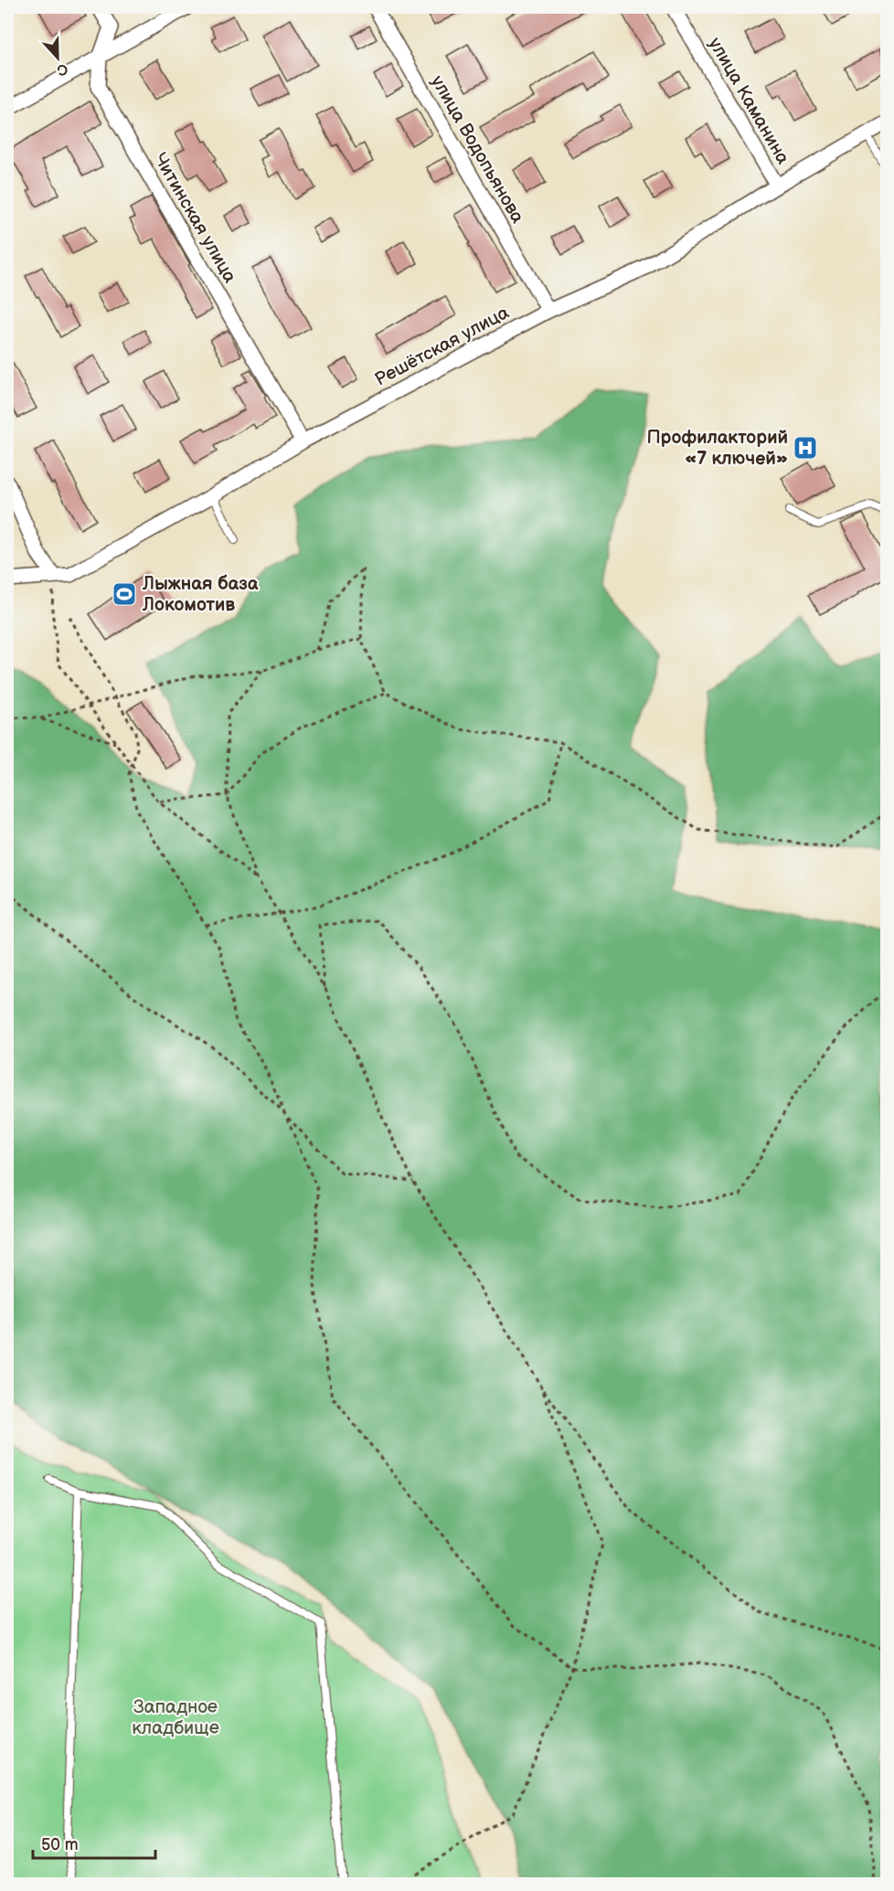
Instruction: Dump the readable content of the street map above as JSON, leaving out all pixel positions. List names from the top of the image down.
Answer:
{
  "streets": {
    "street": [
      "улица Каманина",
      "улица Водопьянова",
      "Читинская улица",
      "Решётская улица"
    ]
  },
  "crossings": [
    ["улица Каманина", "Решётская улица"],
    ["улица Водопьянова", "Решётская улица"],
    ["Читинская улица", "Решётская улица"]
  ],
  "parks": ["Западное кладбище"],
  "places": {
    "hospital": ["Профилакторий «7 ключей»"],
    "sports": ["Лыжная база Локомотив"]
  },
  "scale_bar": "50 m",
  "north": "bottom"
}
